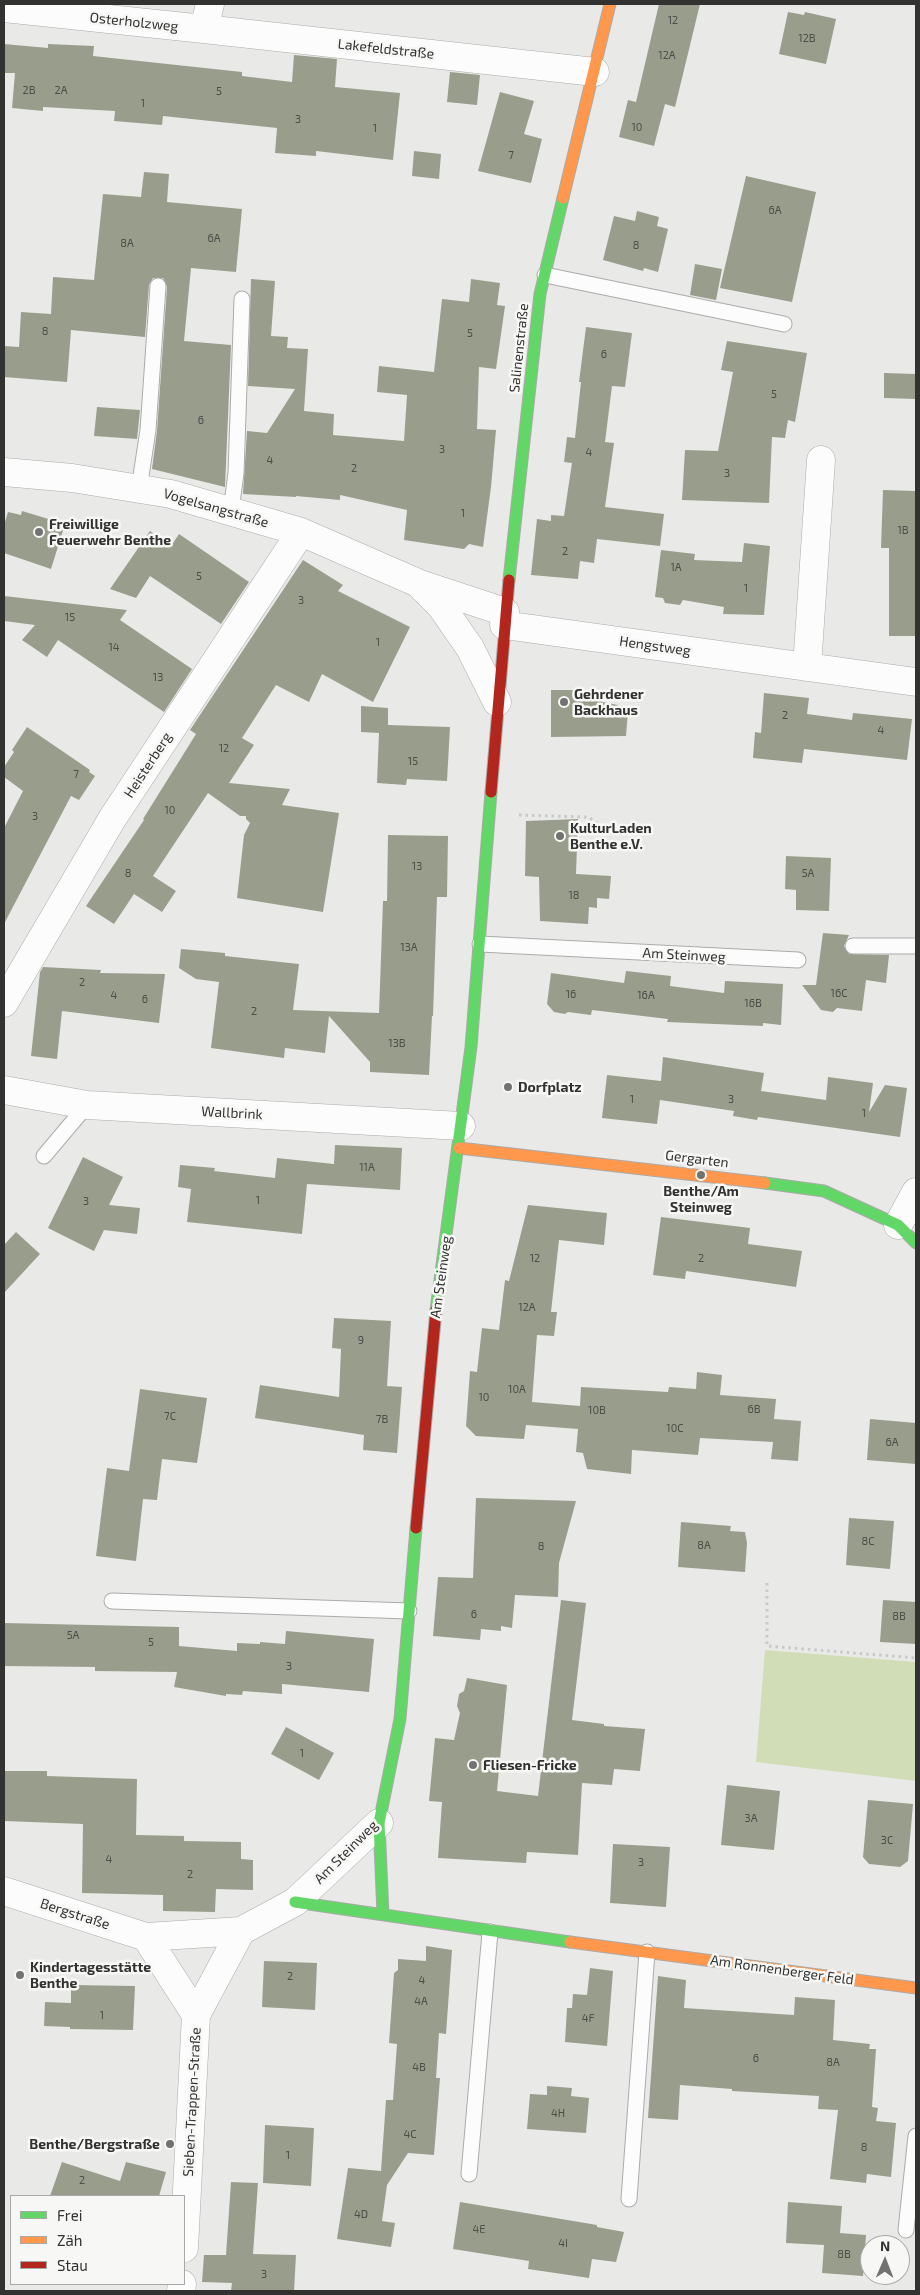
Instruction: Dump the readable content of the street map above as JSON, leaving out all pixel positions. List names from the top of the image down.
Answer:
{
  "streets": {
    "street": [
      "Osterholzweg",
      "Lakefeldstraße",
      "Salinenstraße",
      "Vogelsangstraße",
      "Hengstweg",
      "Heisterberg",
      "Am Steinweg",
      "Wallbrink",
      "Gergarten",
      "Bergstraße",
      "Am Ronnenberger Feld",
      "Sieben-Trappen-Straße"
    ]
  },
  "crossings": [
    ["Osterholzweg", "Lakefeldstraße"],
    ["Lakefeldstraße", "Salinenstraße"],
    ["Salinenstraße", "Vogelsangstraße"],
    ["Salinenstraße", "Hengstweg"],
    ["Salinenstraße", "Am Steinweg"],
    ["Vogelsangstraße", "Hengstweg"],
    ["Vogelsangstraße", "Heisterberg"],
    ["Vogelsangstraße", "Am Steinweg"],
    ["Am Steinweg", "Wallbrink"],
    ["Am Steinweg", "Gergarten"],
    ["Am Steinweg", "Bergstraße"],
    ["Am Steinweg", "Am Ronnenberger Feld"],
    ["Wallbrink", "Gergarten"]
  ],
  "places": [
    "Freiwillige Feuerwehr Benthe",
    "Gehrdener Backhaus",
    "KulturLaden Benthe e.V.",
    "Dorfplatz",
    "Benthe/Am Steinweg",
    "Fliesen-Fricke",
    "Kindertagesstätte Benthe",
    "Benthe/Bergstraße"
  ],
  "house_numbers": [
    "12",
    "12B",
    "12A",
    "2B",
    "2A",
    "5",
    "1",
    "3",
    "10",
    "1",
    "7",
    "6A",
    "6A",
    "8A",
    "8",
    "8",
    "5",
    "6",
    "5",
    "6",
    "3",
    "4",
    "4",
    "2",
    "3",
    "1",
    "1B",
    "2",
    "1A",
    "5",
    "1",
    "3",
    "15",
    "1",
    "14",
    "13",
    "2",
    "4",
    "12",
    "15",
    "7",
    "10",
    "3",
    "13",
    "8",
    "5A",
    "18",
    "13A",
    "2",
    "16C",
    "16",
    "4",
    "16A",
    "6",
    "16B",
    "2",
    "13B",
    "1",
    "3",
    "1",
    "11A",
    "1",
    "3",
    "12",
    "2",
    "12A",
    "9",
    "10A",
    "10",
    "6B",
    "10B",
    "7C",
    "7B",
    "10C",
    "6A",
    "8C",
    "8A",
    "8",
    "6",
    "8B",
    "5A",
    "5",
    "3",
    "1",
    "3A",
    "3C",
    "4",
    "3",
    "2",
    "2",
    "4",
    "4A",
    "1",
    "4F",
    "6",
    "8A",
    "4B",
    "4H",
    "4C",
    "8",
    "1",
    "2",
    "4D",
    "4E",
    "4I",
    "8B",
    "3"
  ],
  "legend": ["Frei", "Zäh", "Stau"],
  "north": "top"
}
